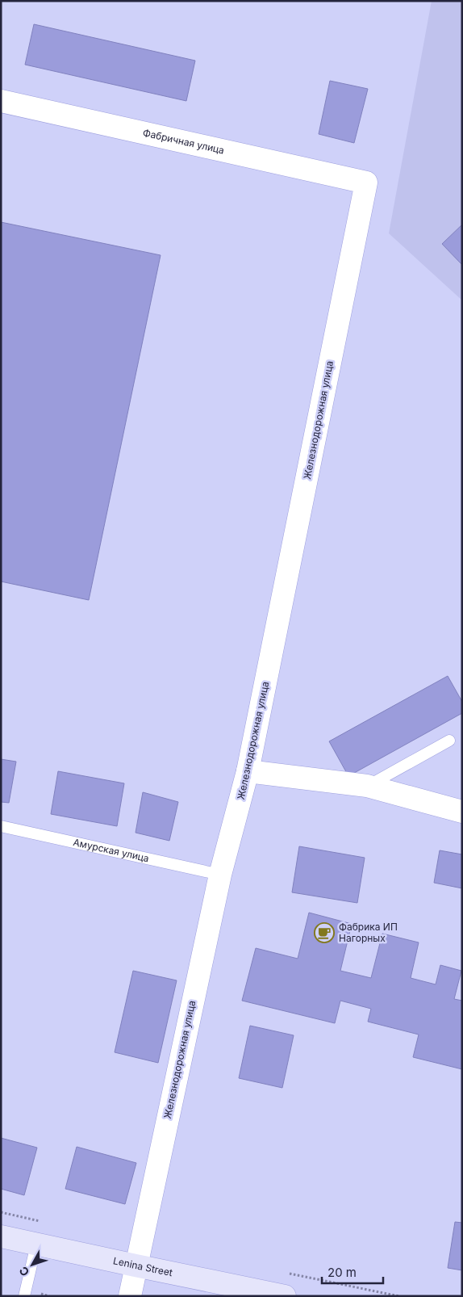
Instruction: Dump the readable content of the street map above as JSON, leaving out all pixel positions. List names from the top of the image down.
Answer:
{
  "streets": {
    "main road": ["Lenina Street"],
    "street": ["Фабричная улица", "Железнодорожная улица"],
    "lane": ["Амурская улица"]
  },
  "crossings": [
    ["Фабричная улица", "Железнодорожная улица"],
    ["Железнодорожная улица", "Амурская улица"],
    ["Железнодорожная улица", "Lenina Street"]
  ],
  "places": {
    "cafe": ["Фабрика ИП Нагорных"]
  },
  "scale_bar": "20 m",
  "north": "bottom left"
}
